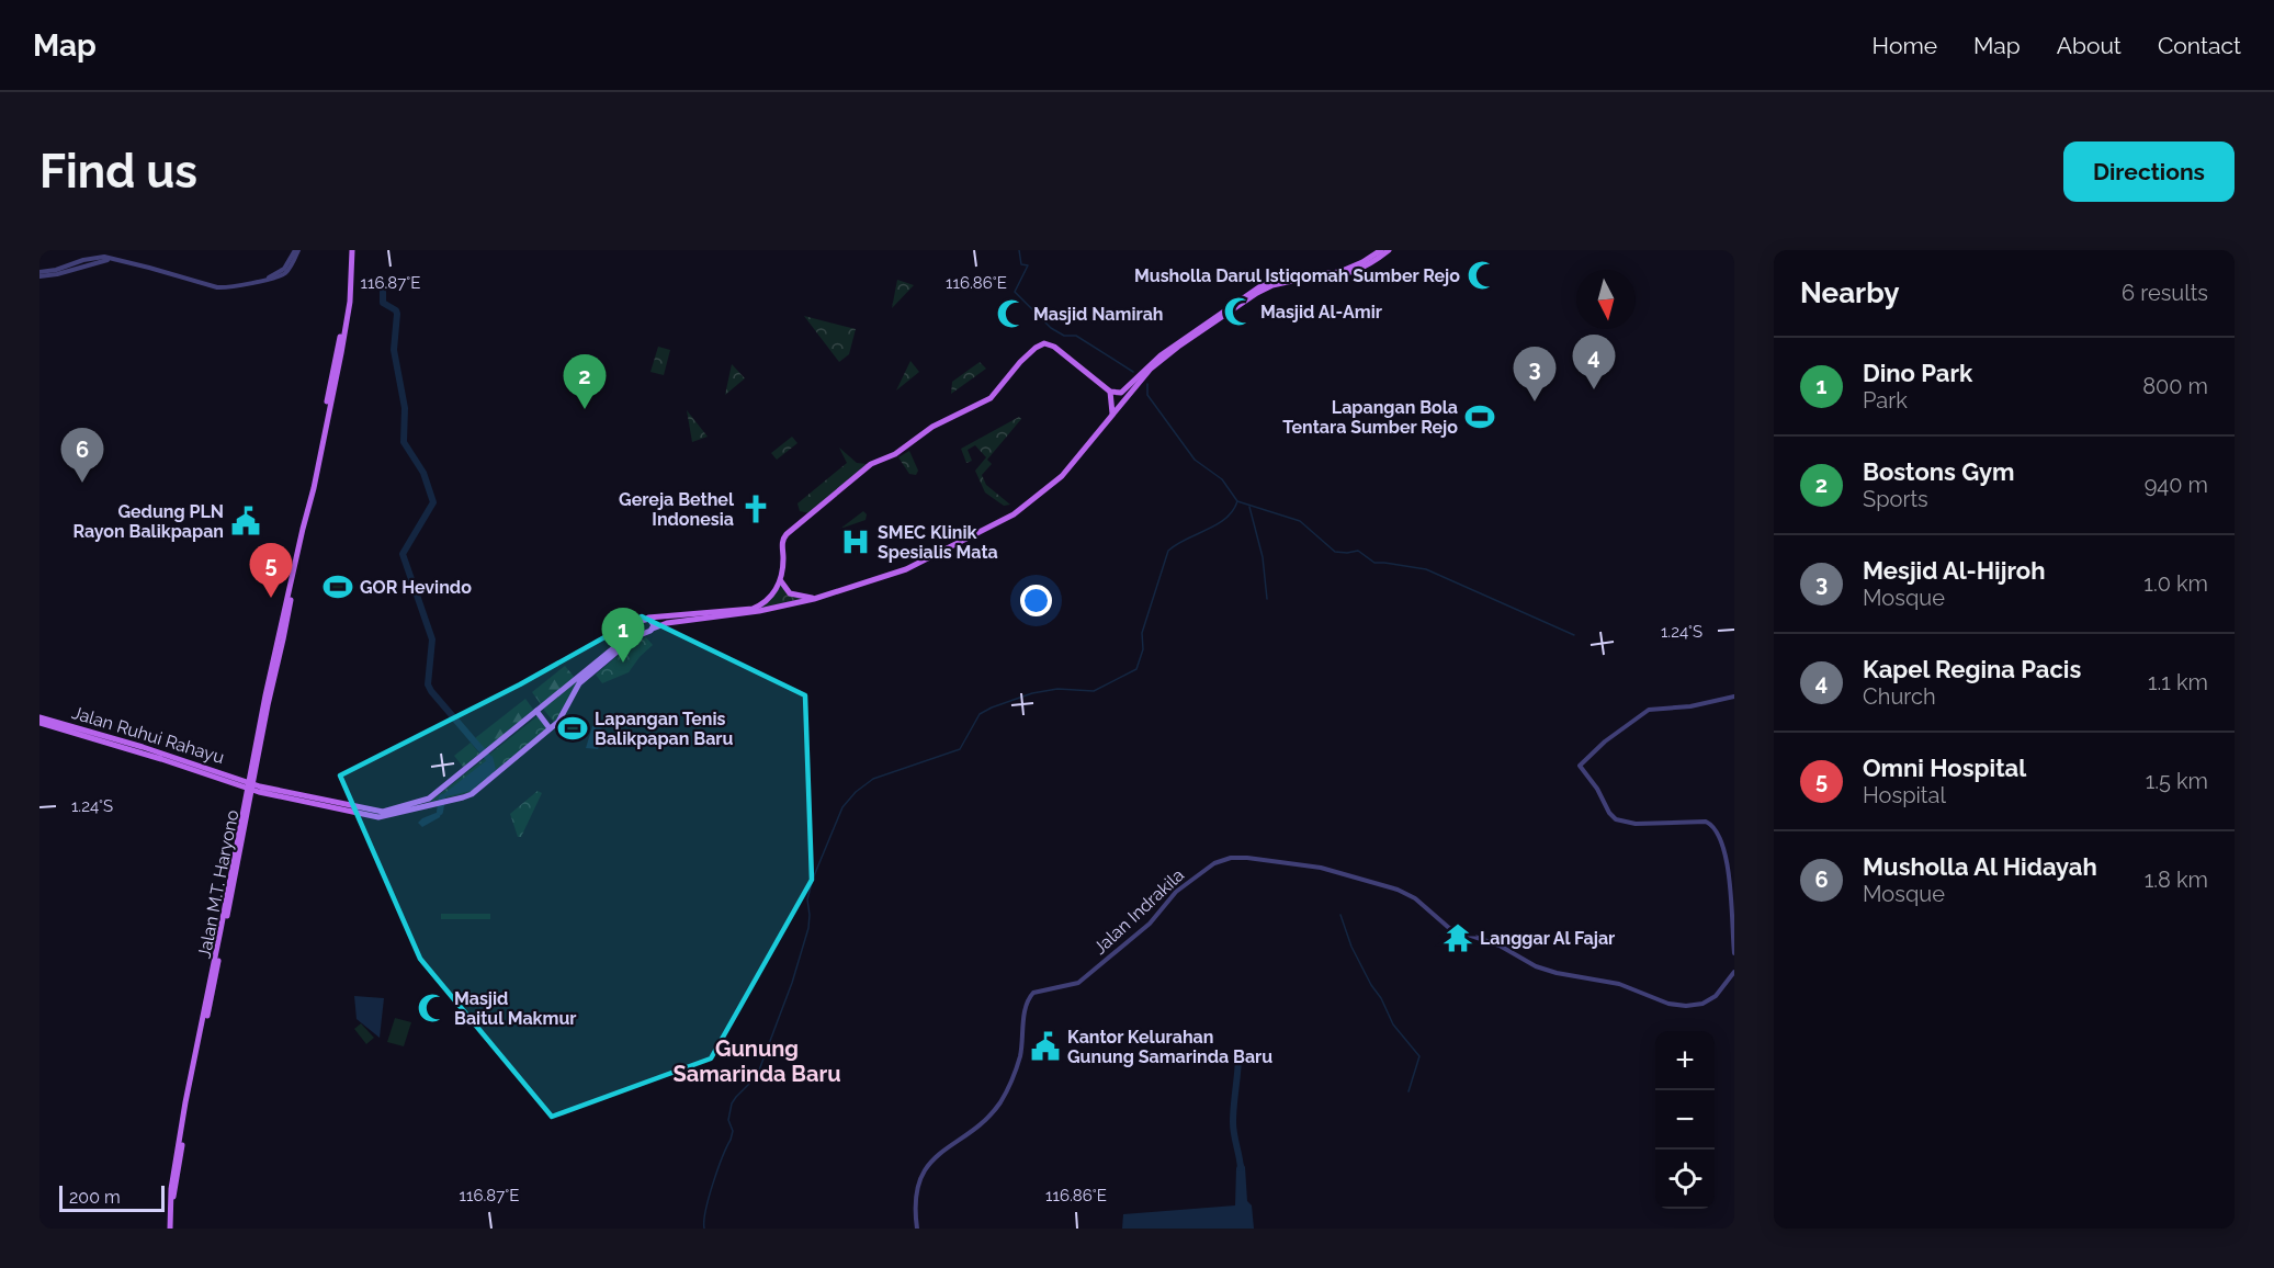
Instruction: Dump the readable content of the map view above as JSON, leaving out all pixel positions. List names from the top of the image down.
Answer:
{
  "streets": {
    "main road": ["Jalan Ruhui Rahayu", "Jalan M.T. Haryono"],
    "street": ["Jalan Indrakila"]
  },
  "crossings": [
    ["Jalan Ruhui Rahayu", "Jalan M.T. Haryono"]
  ],
  "districts": ["Gunung Samarinda Baru"],
  "places": {
    "mosque": [
      "Musholla Darul Istiqomah Sumber Rejo",
      "Masjid Al-Amir",
      "Masjid Namirah",
      "Masjid Baitul Makmur"
    ],
    "sports": ["Lapangan Bola Tentara Sumber Rejo", "GOR Hevindo", "Lapangan Tenis Balikpapan Baru"],
    "church": ["Gereja Bethel Indonesia"],
    "public building": ["Gedung PLN Rayon Balikpapan", "Kantor Kelurahan Gunung Samarinda Baru"],
    "hospital": ["SMEC Klinik Spesialis Mata"],
    "temple": ["Langgar Al Fajar"]
  },
  "scale_bar": "200 m",
  "north": "bottom",
  "page": {
    "header": "Map",
    "nav": [
      "Home",
      "Map",
      "About",
      "Contact"
    ],
    "buttons": "Directions",
    "title": "Find us",
    "heading": ["Nearby", "6 results"],
    "pins": [
      "4",
      "3",
      "2",
      "6",
      "5",
      "1"
    ],
    "list": [
      {
        "mark": "1",
        "name": "Dino Park",
        "note": "Park",
        "value": "800 m"
      },
      {
        "mark": "2",
        "name": "Bostons Gym",
        "note": "Sports",
        "value": "940 m"
      },
      {
        "mark": "3",
        "name": "Mesjid Al-Hijroh",
        "note": "Mosque",
        "value": "1.0 km"
      },
      {
        "mark": "4",
        "name": "Kapel Regina Pacis",
        "note": "Church",
        "value": "1.1 km"
      },
      {
        "mark": "5",
        "name": "Omni Hospital",
        "note": "Hospital",
        "value": "1.5 km"
      },
      {
        "mark": "6",
        "name": "Musholla Al Hidayah",
        "note": "Mosque",
        "value": "1.8 km"
      }
    ],
    "map_buttons": ["+", "−"],
    "scale": "200 m"
  },
  "coordinates": ["116.87°E", "116.86°E", "1.24°S"]
}
